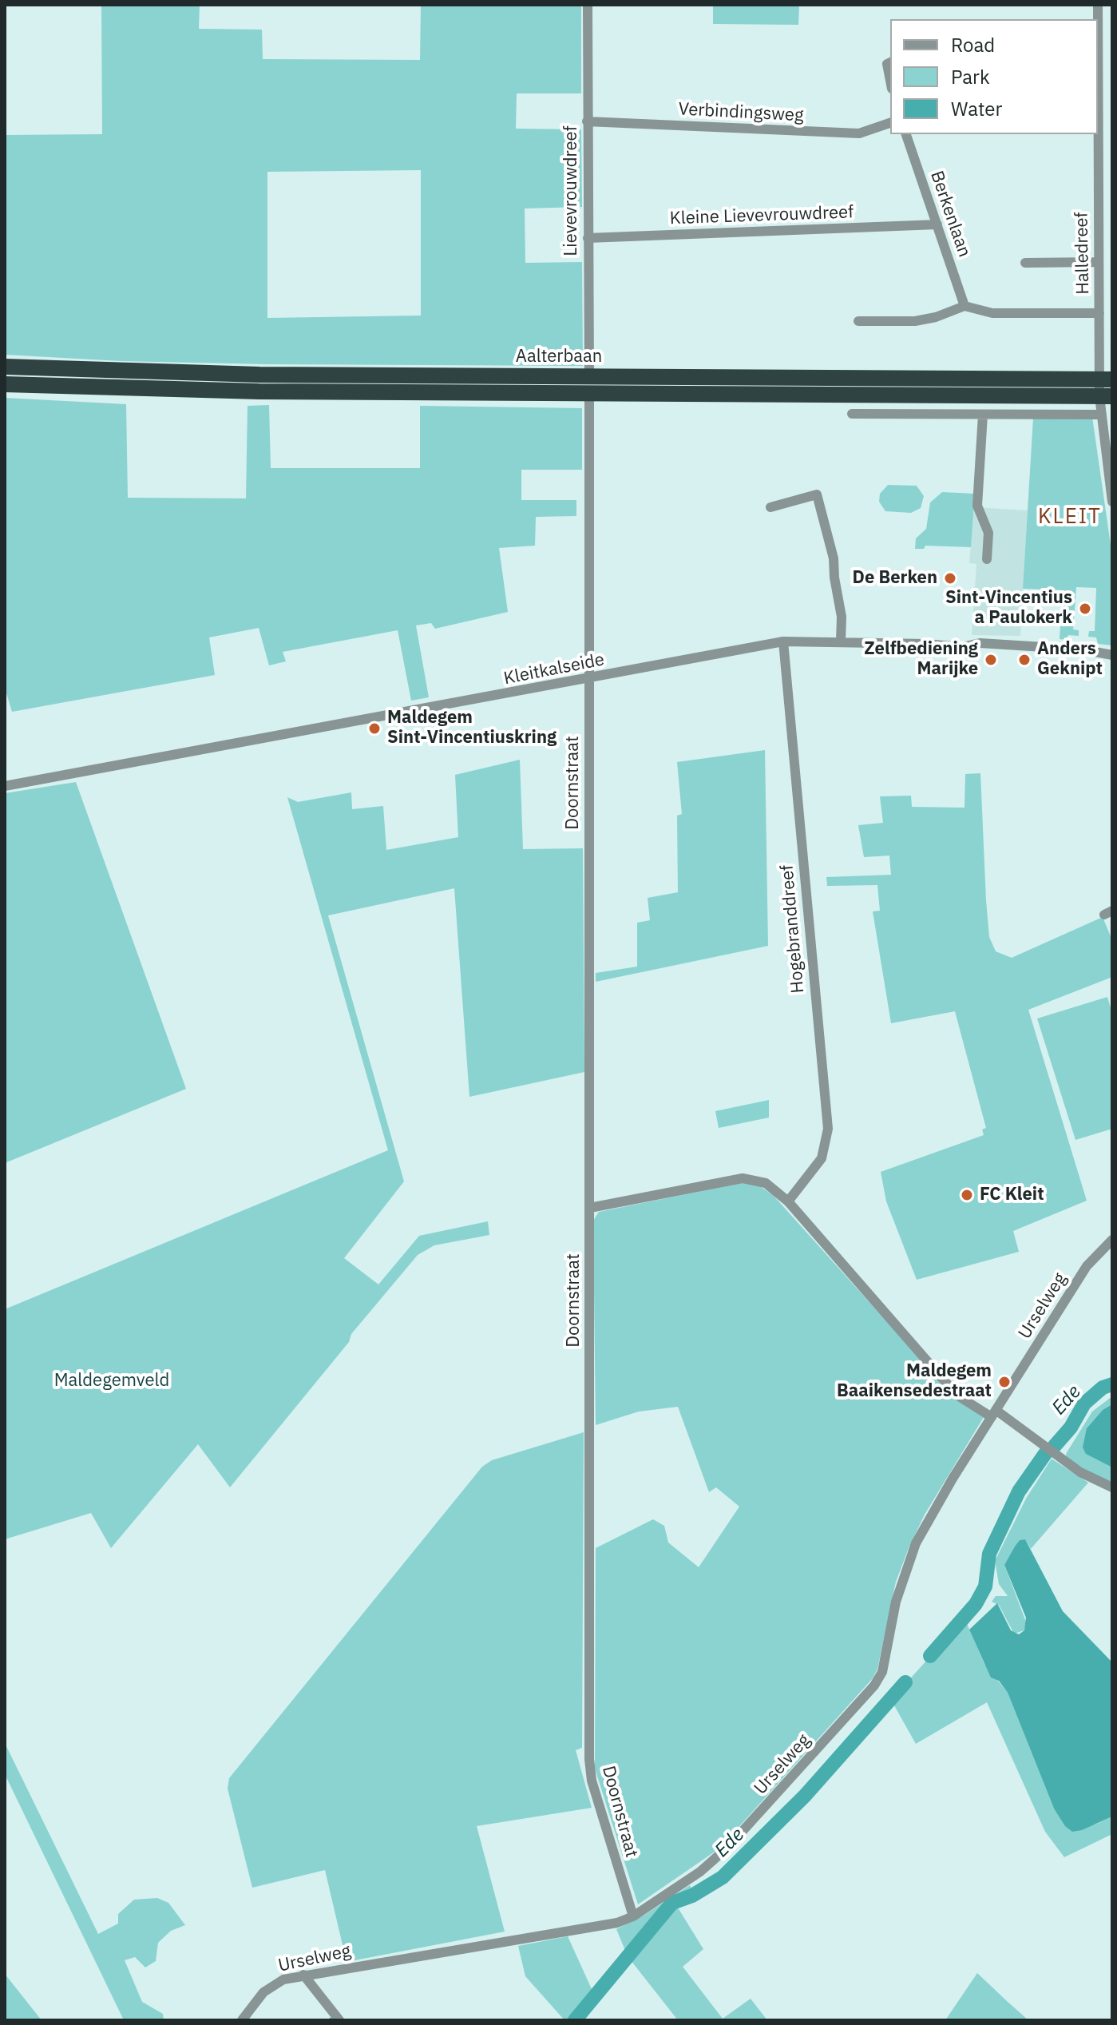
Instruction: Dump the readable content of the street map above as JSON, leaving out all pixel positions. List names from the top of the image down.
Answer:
{
  "streets": {
    "highway": ["Aalterbaan"],
    "street": [
      "Verbindingsweg",
      "Lievevrouwdreef",
      "Berkenlaan",
      "Kleine Lievevrouwdreef",
      "Halledreef",
      "Kleitkalseide",
      "Doornstraat",
      "Hogebranddreef",
      "Urselweg"
    ]
  },
  "crossings": [
    ["Verbindingsweg", "Lievevrouwdreef"],
    ["Lievevrouwdreef", "Kleine Lievevrouwdreef"],
    ["Lievevrouwdreef", "Aalterbaan"],
    ["Berkenlaan", "Kleine Lievevrouwdreef"],
    ["Halledreef", "Aalterbaan"],
    ["Kleitkalseide", "Doornstraat"],
    ["Kleitkalseide", "Hogebranddreef"],
    ["Doornstraat", "Urselweg"]
  ],
  "districts": ["KLEIT"],
  "water": ["Ede"],
  "parks": ["Maldegemveld"],
  "places": [
    "De Berken",
    "Sint-Vincentius a Paulokerk",
    "Zelfbediening Marijke",
    "Anders Geknipt",
    "Maldegem Sint-Vincentiuskring",
    "FC Kleit",
    "Maldegem Baaikensedestraat"
  ],
  "legend": ["Road", "Park", "Water"]
}
